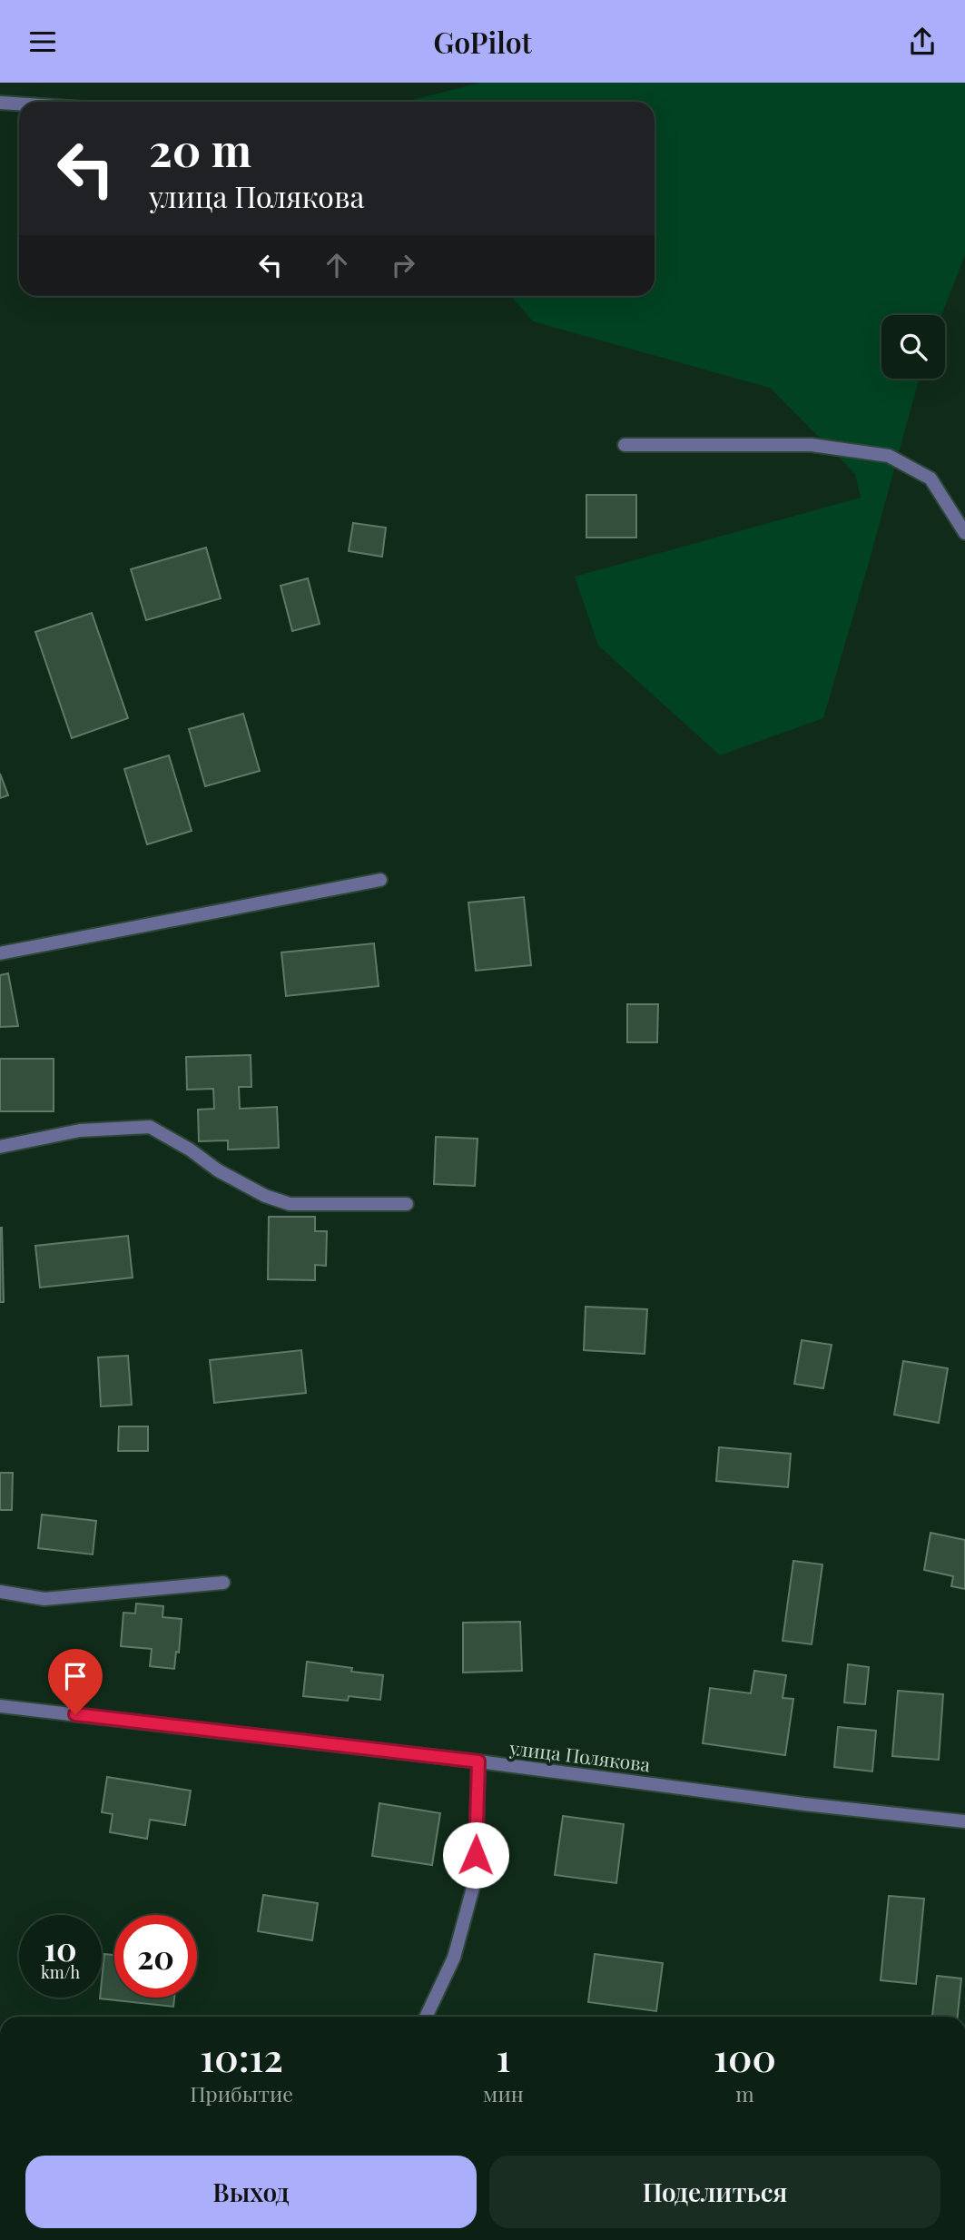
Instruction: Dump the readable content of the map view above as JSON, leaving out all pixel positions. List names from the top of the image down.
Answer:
{
  "streets": {
    "street": ["улица Полякова"]
  },
  "page": {
    "header": "GoPilot",
    "turn": ["20 m", "улица Полякова"],
    "speed": "10 km/h",
    "limit": "20",
    "eta": [
      "10:12",
      "Прибытие",
      "1",
      "мин",
      "100",
      "m"
    ],
    "buttons": ["Выход", "Поделиться"]
  }
}
